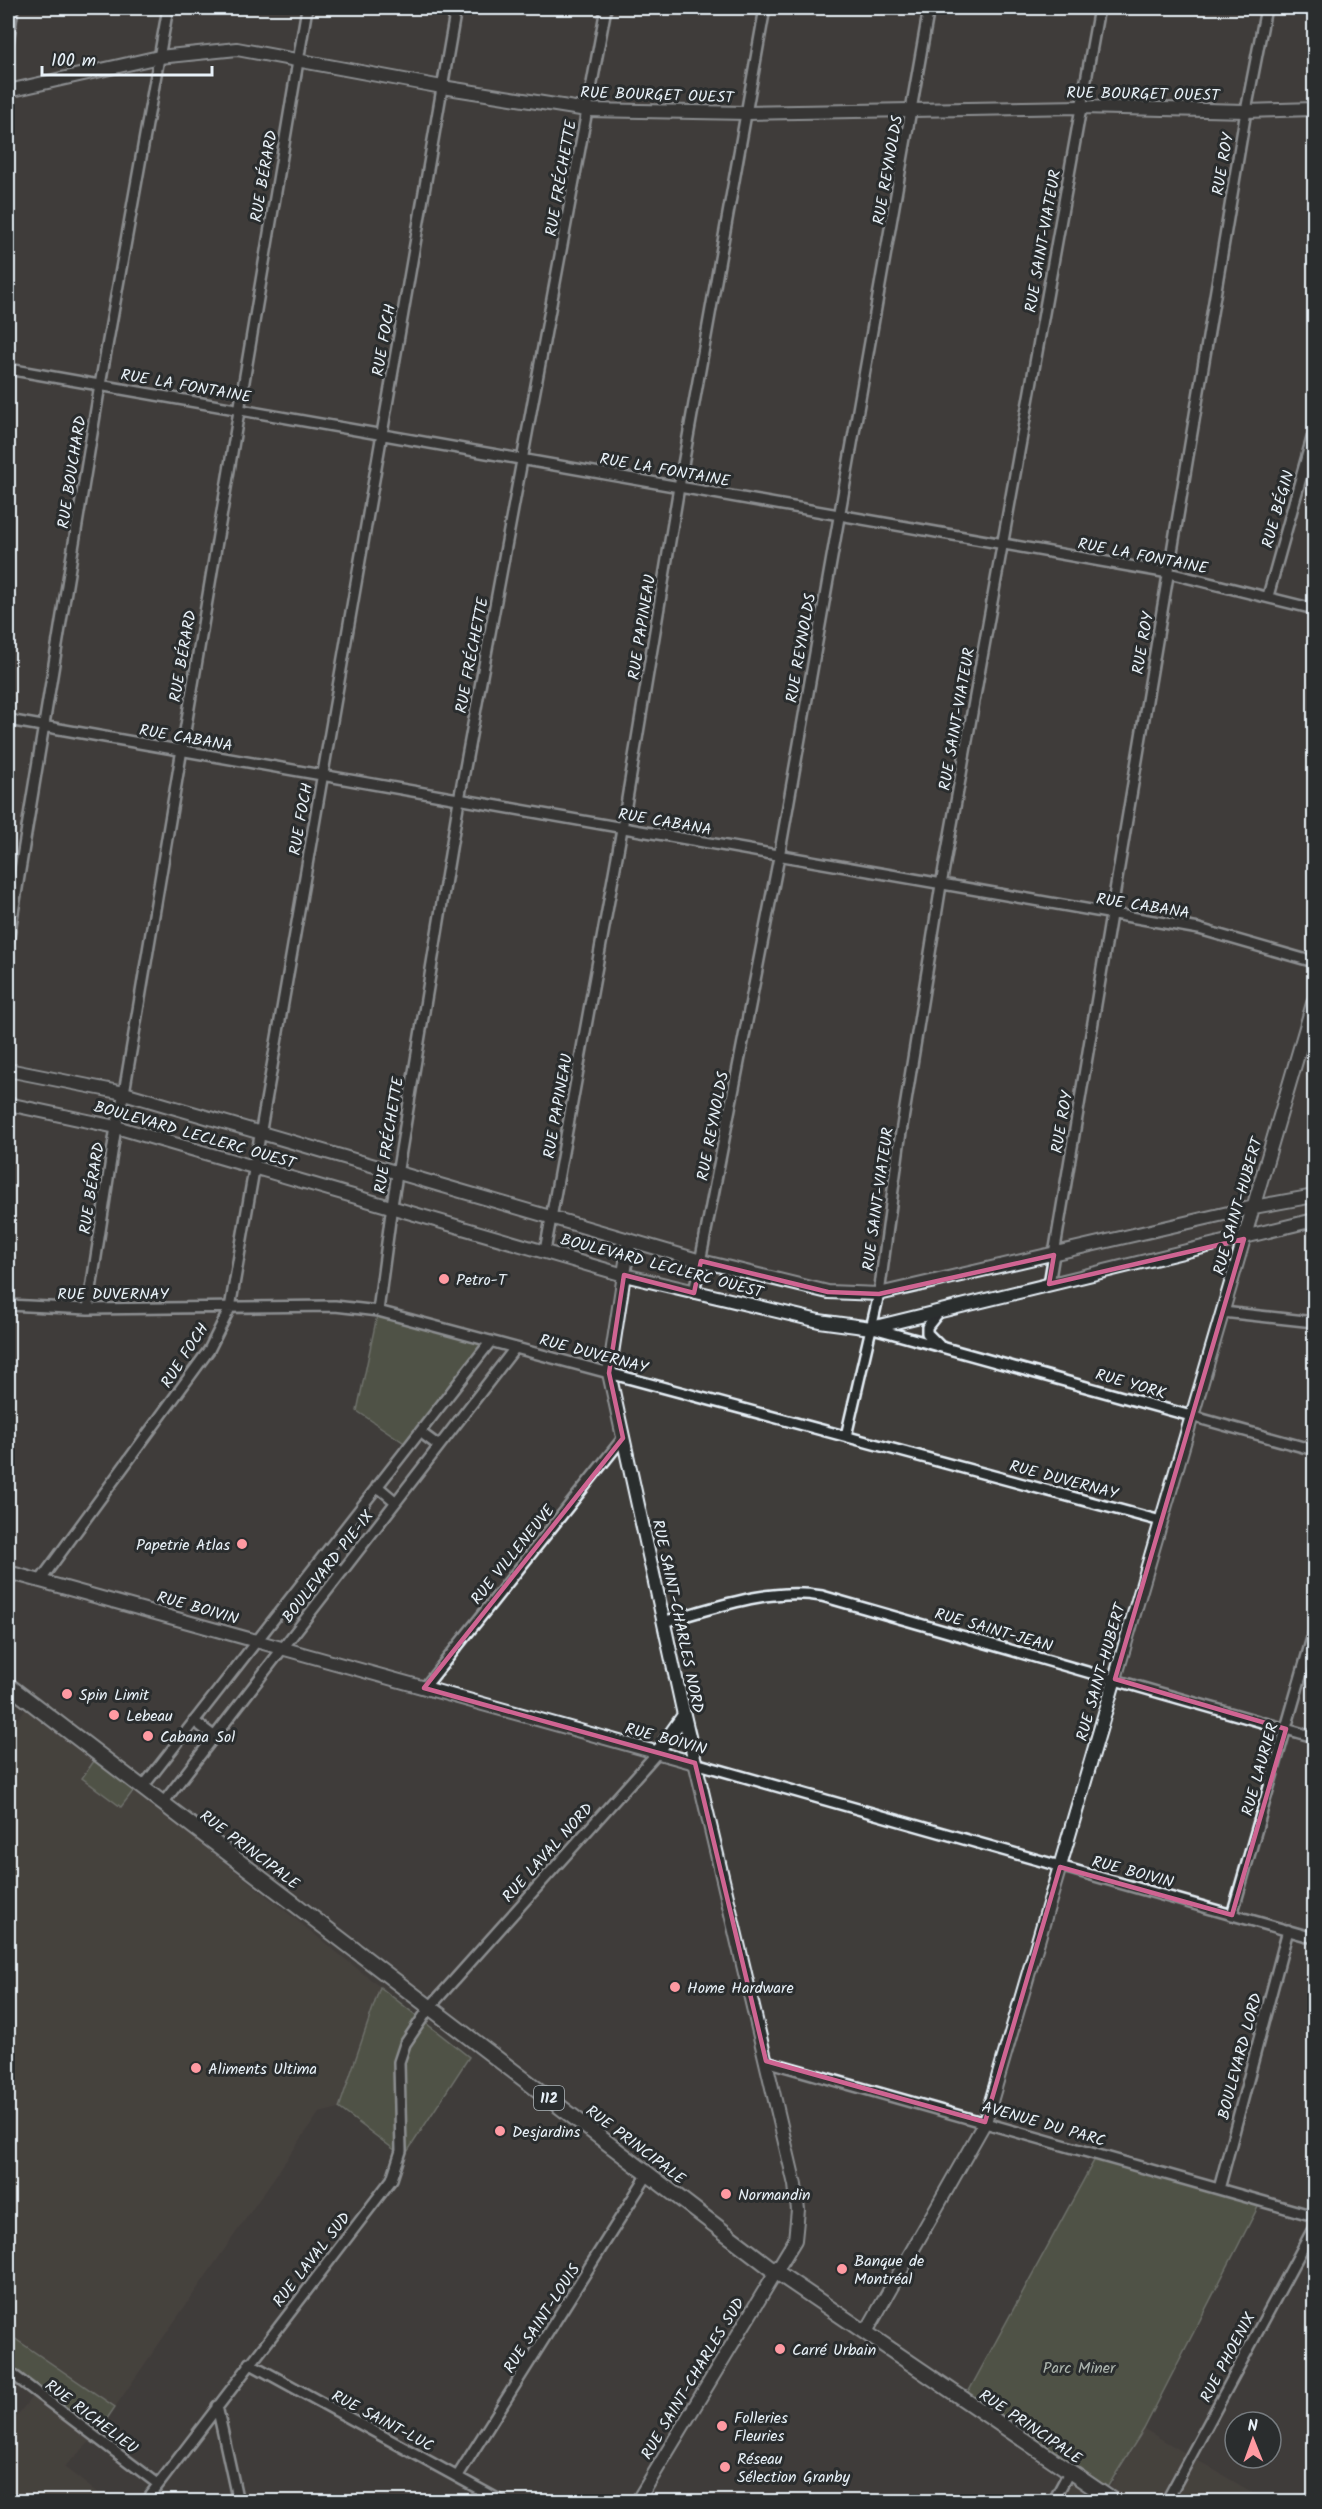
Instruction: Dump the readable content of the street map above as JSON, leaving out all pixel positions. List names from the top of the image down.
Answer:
{
  "streets": {
    "main road": ["RUE PRINCIPALE", "112"],
    "street": [
      "RUE BOURGET OUEST",
      "RUE ROY",
      "RUE REYNOLDS",
      "RUE BÉRARD",
      "RUE FRÉCHETTE",
      "RUE SAINT-VIATEUR",
      "RUE FOCH",
      "RUE LA FONTAINE",
      "RUE BOUCHARD",
      "RUE BÉGIN",
      "RUE PAPINEAU",
      "RUE CABANA",
      "BOULEVARD LECLERC OUEST",
      "RUE SAINT-HUBERT",
      "RUE DUVERNAY",
      "RUE YORK",
      "RUE VILLENEUVE",
      "BOULEVARD PIE-IX",
      "RUE BOIVIN",
      "RUE SAINT-CHARLES NORD",
      "RUE SAINT-JEAN",
      "RUE LAURIER",
      "RUE LAVAL NORD",
      "BOULEVARD LORD",
      "AVENUE DU PARC",
      "RUE LAVAL SUD",
      "RUE SAINT-LOUIS",
      "RUE PHOENIX",
      "RUE SAINT-CHARLES SUD",
      "RUE RICHELIEU",
      "RUE SAINT-LUC"
    ]
  },
  "crossings": [
    ["RUE BOURGET OUEST", "RUE ROY"],
    ["RUE BOURGET OUEST", "RUE REYNOLDS"],
    ["RUE BOURGET OUEST", "RUE BÉRARD"],
    ["RUE BOURGET OUEST", "RUE FRÉCHETTE"],
    ["RUE BOURGET OUEST", "RUE SAINT-VIATEUR"],
    ["RUE BOURGET OUEST", "RUE FOCH"],
    ["RUE BOURGET OUEST", "RUE BOUCHARD"],
    ["RUE BOURGET OUEST", "RUE PAPINEAU"],
    ["RUE ROY", "RUE LA FONTAINE"],
    ["RUE ROY", "RUE CABANA"],
    ["RUE ROY", "BOULEVARD LECLERC OUEST"],
    ["RUE REYNOLDS", "RUE LA FONTAINE"],
    ["RUE REYNOLDS", "RUE CABANA"],
    ["RUE REYNOLDS", "BOULEVARD LECLERC OUEST"],
    ["RUE BÉRARD", "RUE LA FONTAINE"],
    ["RUE BÉRARD", "RUE CABANA"],
    ["RUE BÉRARD", "BOULEVARD LECLERC OUEST"],
    ["RUE BÉRARD", "RUE DUVERNAY"],
    ["RUE FRÉCHETTE", "RUE LA FONTAINE"],
    ["RUE FRÉCHETTE", "RUE CABANA"],
    ["RUE FRÉCHETTE", "BOULEVARD LECLERC OUEST"],
    ["RUE FRÉCHETTE", "RUE DUVERNAY"],
    ["RUE SAINT-VIATEUR", "RUE LA FONTAINE"],
    ["RUE SAINT-VIATEUR", "RUE CABANA"],
    ["RUE SAINT-VIATEUR", "BOULEVARD LECLERC OUEST"],
    ["RUE SAINT-VIATEUR", "RUE DUVERNAY"],
    ["RUE SAINT-VIATEUR", "RUE YORK"],
    ["RUE FOCH", "RUE LA FONTAINE"],
    ["RUE FOCH", "RUE CABANA"],
    ["RUE FOCH", "BOULEVARD LECLERC OUEST"],
    ["RUE FOCH", "RUE DUVERNAY"],
    ["RUE FOCH", "RUE BOIVIN"],
    ["RUE LA FONTAINE", "RUE BOUCHARD"],
    ["RUE LA FONTAINE", "RUE BÉGIN"],
    ["RUE LA FONTAINE", "RUE PAPINEAU"],
    ["RUE BOUCHARD", "RUE CABANA"],
    ["RUE PAPINEAU", "RUE CABANA"],
    ["RUE PAPINEAU", "BOULEVARD LECLERC OUEST"],
    ["BOULEVARD LECLERC OUEST", "RUE SAINT-HUBERT"],
    ["BOULEVARD LECLERC OUEST", "RUE YORK"],
    ["BOULEVARD LECLERC OUEST", "RUE SAINT-CHARLES NORD"],
    ["RUE SAINT-HUBERT", "RUE DUVERNAY"],
    ["RUE SAINT-HUBERT", "RUE YORK"],
    ["RUE SAINT-HUBERT", "RUE BOIVIN"],
    ["RUE SAINT-HUBERT", "RUE SAINT-JEAN"],
    ["RUE SAINT-HUBERT", "RUE PRINCIPALE"],
    ["RUE SAINT-HUBERT", "AVENUE DU PARC"],
    ["RUE DUVERNAY", "BOULEVARD PIE-IX"],
    ["RUE DUVERNAY", "RUE SAINT-CHARLES NORD"],
    ["RUE VILLENEUVE", "RUE BOIVIN"],
    ["RUE VILLENEUVE", "RUE SAINT-CHARLES NORD"],
    ["BOULEVARD PIE-IX", "RUE BOIVIN"],
    ["BOULEVARD PIE-IX", "RUE PRINCIPALE"],
    ["RUE BOIVIN", "RUE SAINT-CHARLES NORD"],
    ["RUE BOIVIN", "RUE LAURIER"],
    ["RUE BOIVIN", "RUE LAVAL NORD"],
    ["RUE BOIVIN", "BOULEVARD LORD"],
    ["RUE SAINT-CHARLES NORD", "RUE SAINT-JEAN"],
    ["RUE SAINT-CHARLES NORD", "RUE PRINCIPALE"],
    ["RUE SAINT-CHARLES NORD", "RUE LAVAL NORD"],
    ["RUE SAINT-CHARLES NORD", "AVENUE DU PARC"],
    ["RUE SAINT-CHARLES NORD", "RUE SAINT-CHARLES SUD"],
    ["RUE SAINT-JEAN", "RUE LAURIER"],
    ["RUE PRINCIPALE", "RUE LAVAL NORD"],
    ["RUE PRINCIPALE", "RUE LAVAL SUD"],
    ["RUE PRINCIPALE", "RUE SAINT-LOUIS"],
    ["RUE PRINCIPALE", "RUE SAINT-CHARLES SUD"],
    ["RUE LAVAL NORD", "RUE LAVAL SUD"],
    ["BOULEVARD LORD", "AVENUE DU PARC"],
    ["RUE LAVAL SUD", "RUE RICHELIEU"],
    ["RUE LAVAL SUD", "RUE SAINT-LUC"],
    ["RUE SAINT-LOUIS", "RUE SAINT-LUC"]
  ],
  "parks": ["Parc Miner"],
  "places": [
    "Petro-T",
    "Papetrie Atlas",
    "Spin Limit",
    "Lebeau",
    "Cabana Sol",
    "Home Hardware",
    "Aliments Ultima",
    "Desjardins",
    "Normandin",
    "Banque de Montréal",
    "Carré Urbain",
    "Folleries Fleuries",
    "Réseau Sélection Granby"
  ],
  "scale_bar": "100 m",
  "north": "top"
}
